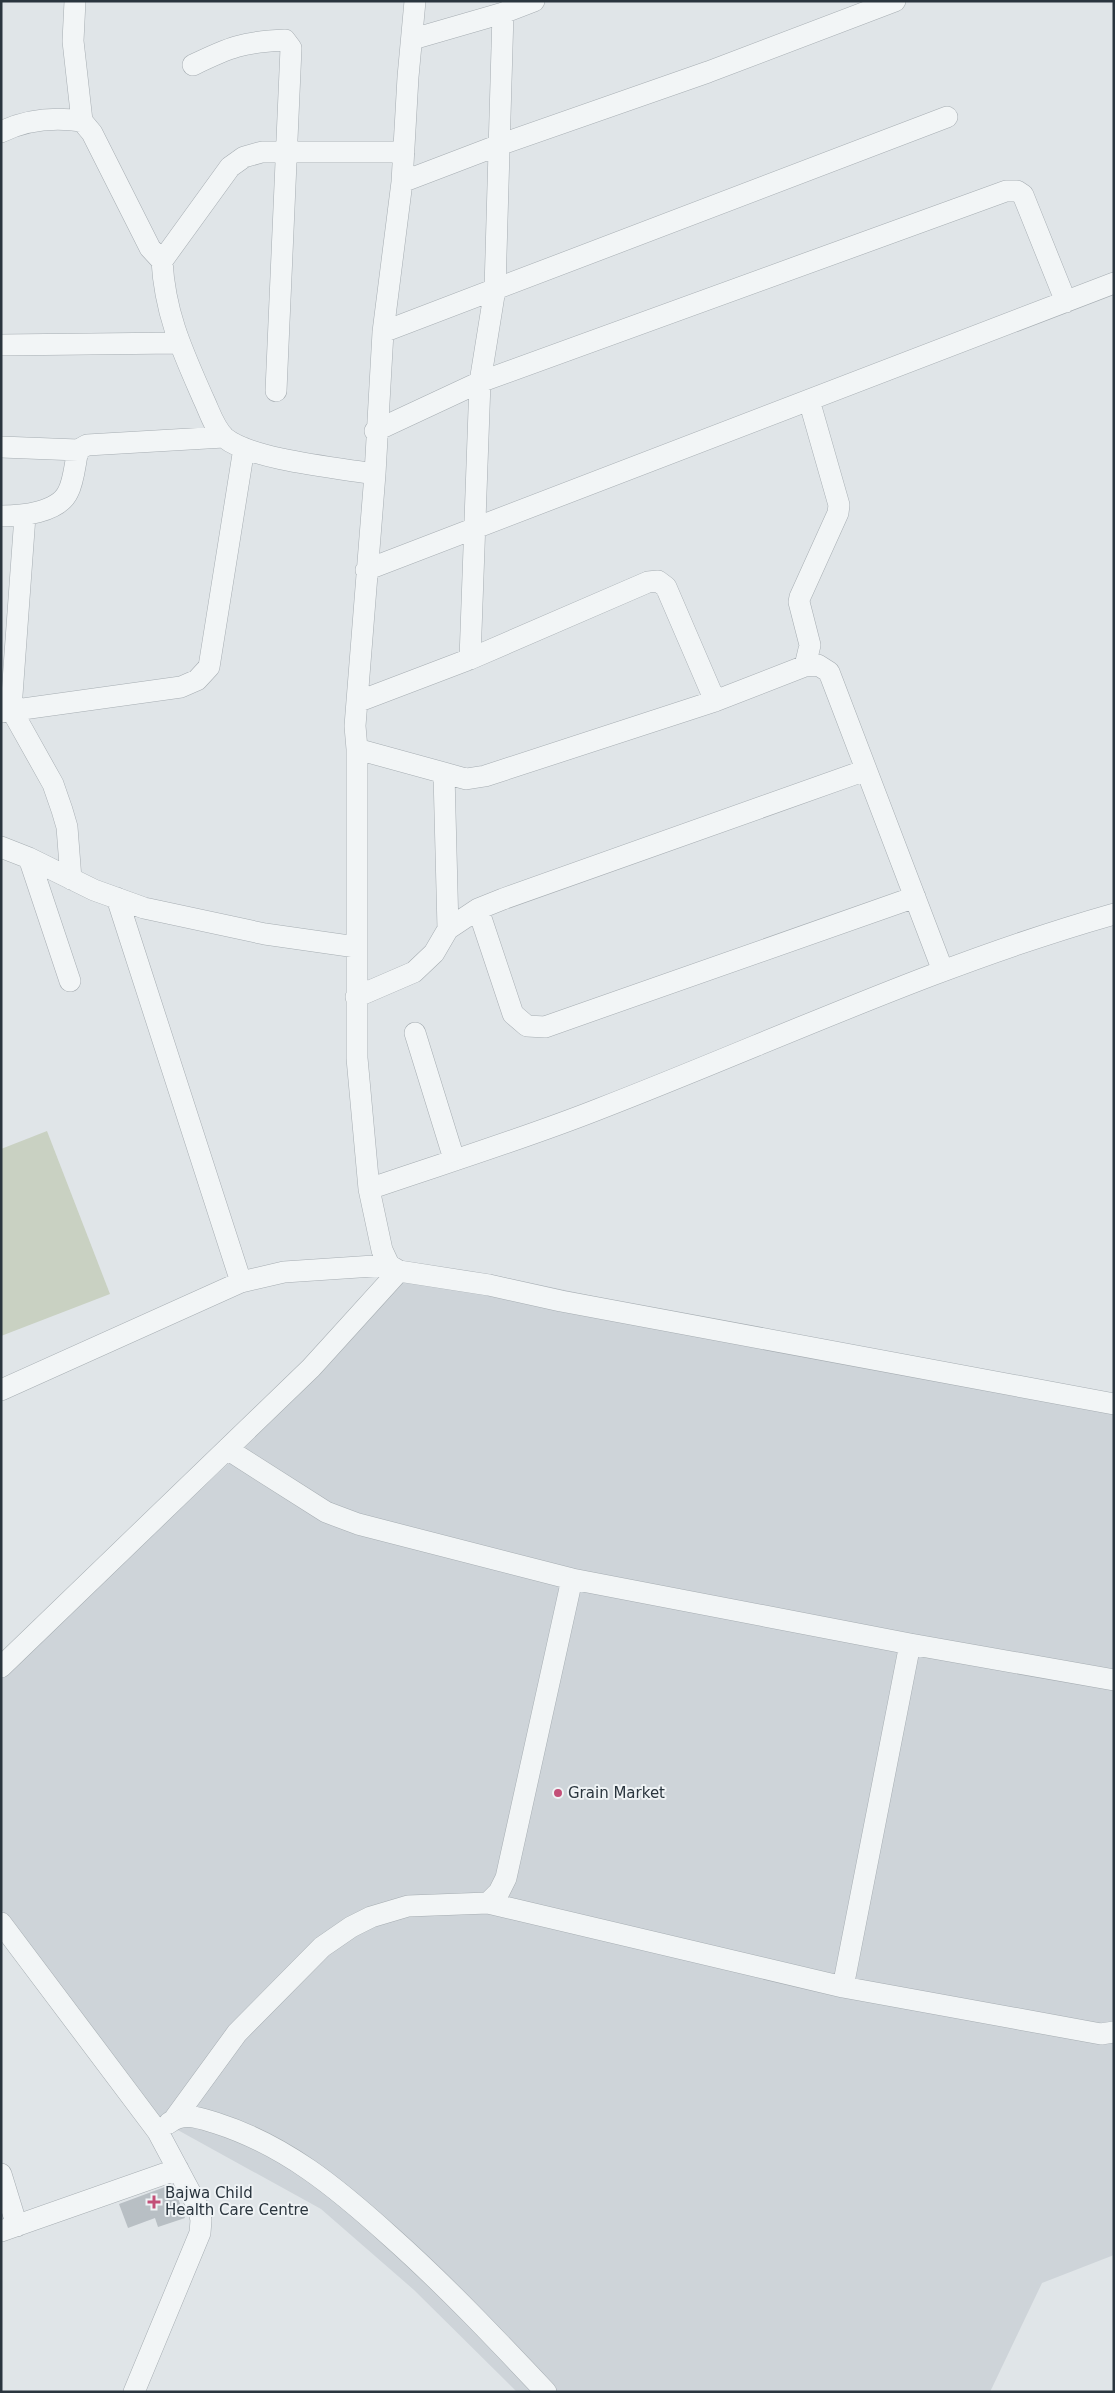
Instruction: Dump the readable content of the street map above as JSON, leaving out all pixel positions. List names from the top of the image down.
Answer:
{
  "places": {
    "other": ["Grain Market"],
    "health": ["Bajwa Child Health Care Centre"]
  }
}
